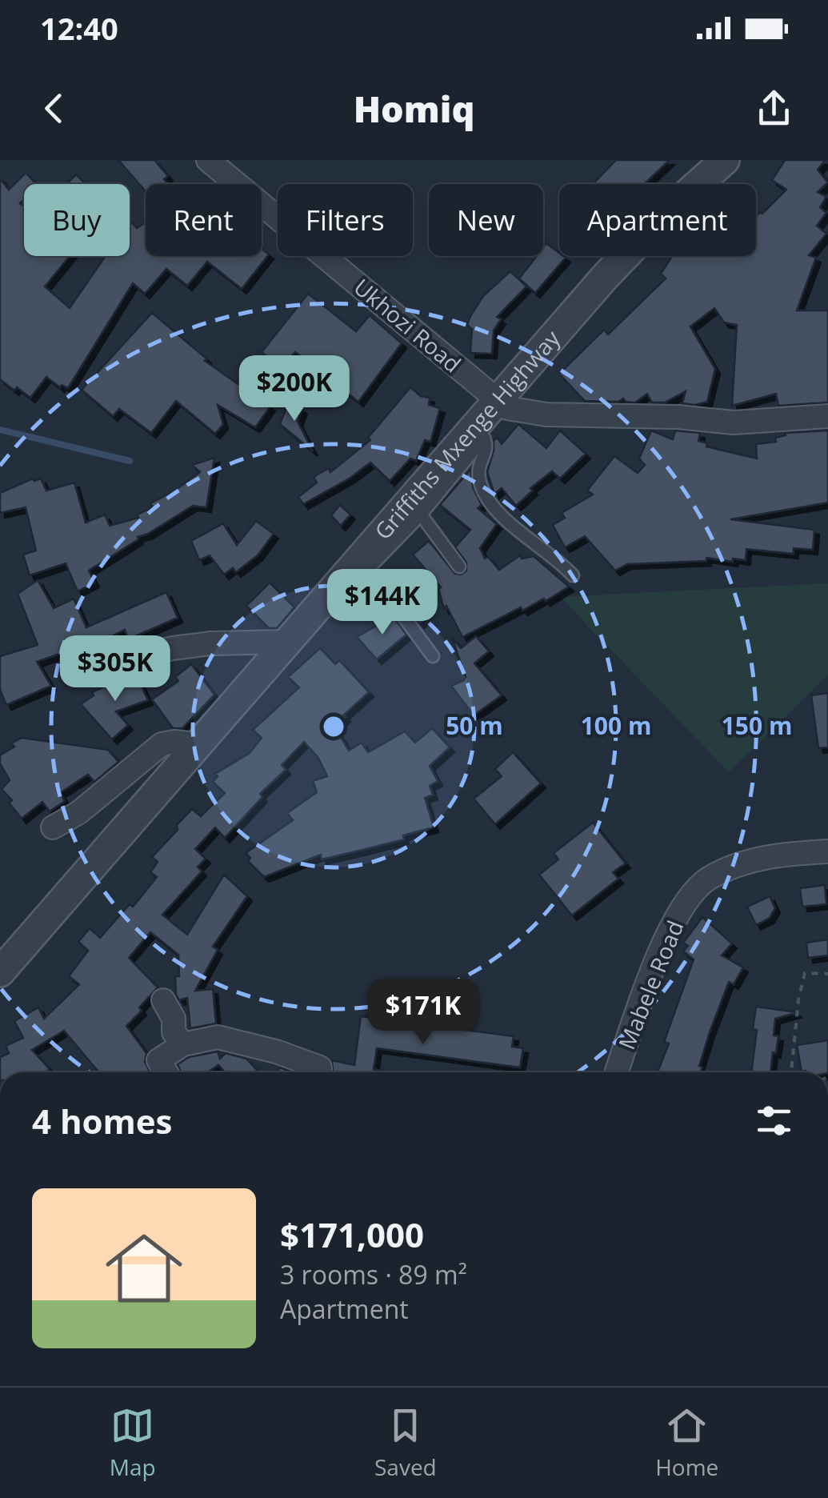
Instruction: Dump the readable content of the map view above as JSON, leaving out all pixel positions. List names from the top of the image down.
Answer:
{
  "streets": {
    "street": ["Ukhozi Road", "Griffiths Mxenge Highway", "Mabele Road"]
  },
  "crossings": [
    ["Ukhozi Road", "Griffiths Mxenge Highway"]
  ],
  "page": {
    "status": "12:40",
    "header": "Homiq",
    "chip": [
      "Buy",
      "Rent",
      "Filters",
      "New",
      "Apartment"
    ],
    "price": [
      "$200K",
      "$144K",
      "$305K",
      "$171K"
    ],
    "heading": "4 homes",
    "list": [
      {
        "name": "$171,000",
        "note": "3 rooms · 89 m² · Apartment"
      }
    ],
    "tabs": ["Map", "Saved", "Home"]
  },
  "rings": ["50 m", "100 m", "150 m"]
}
